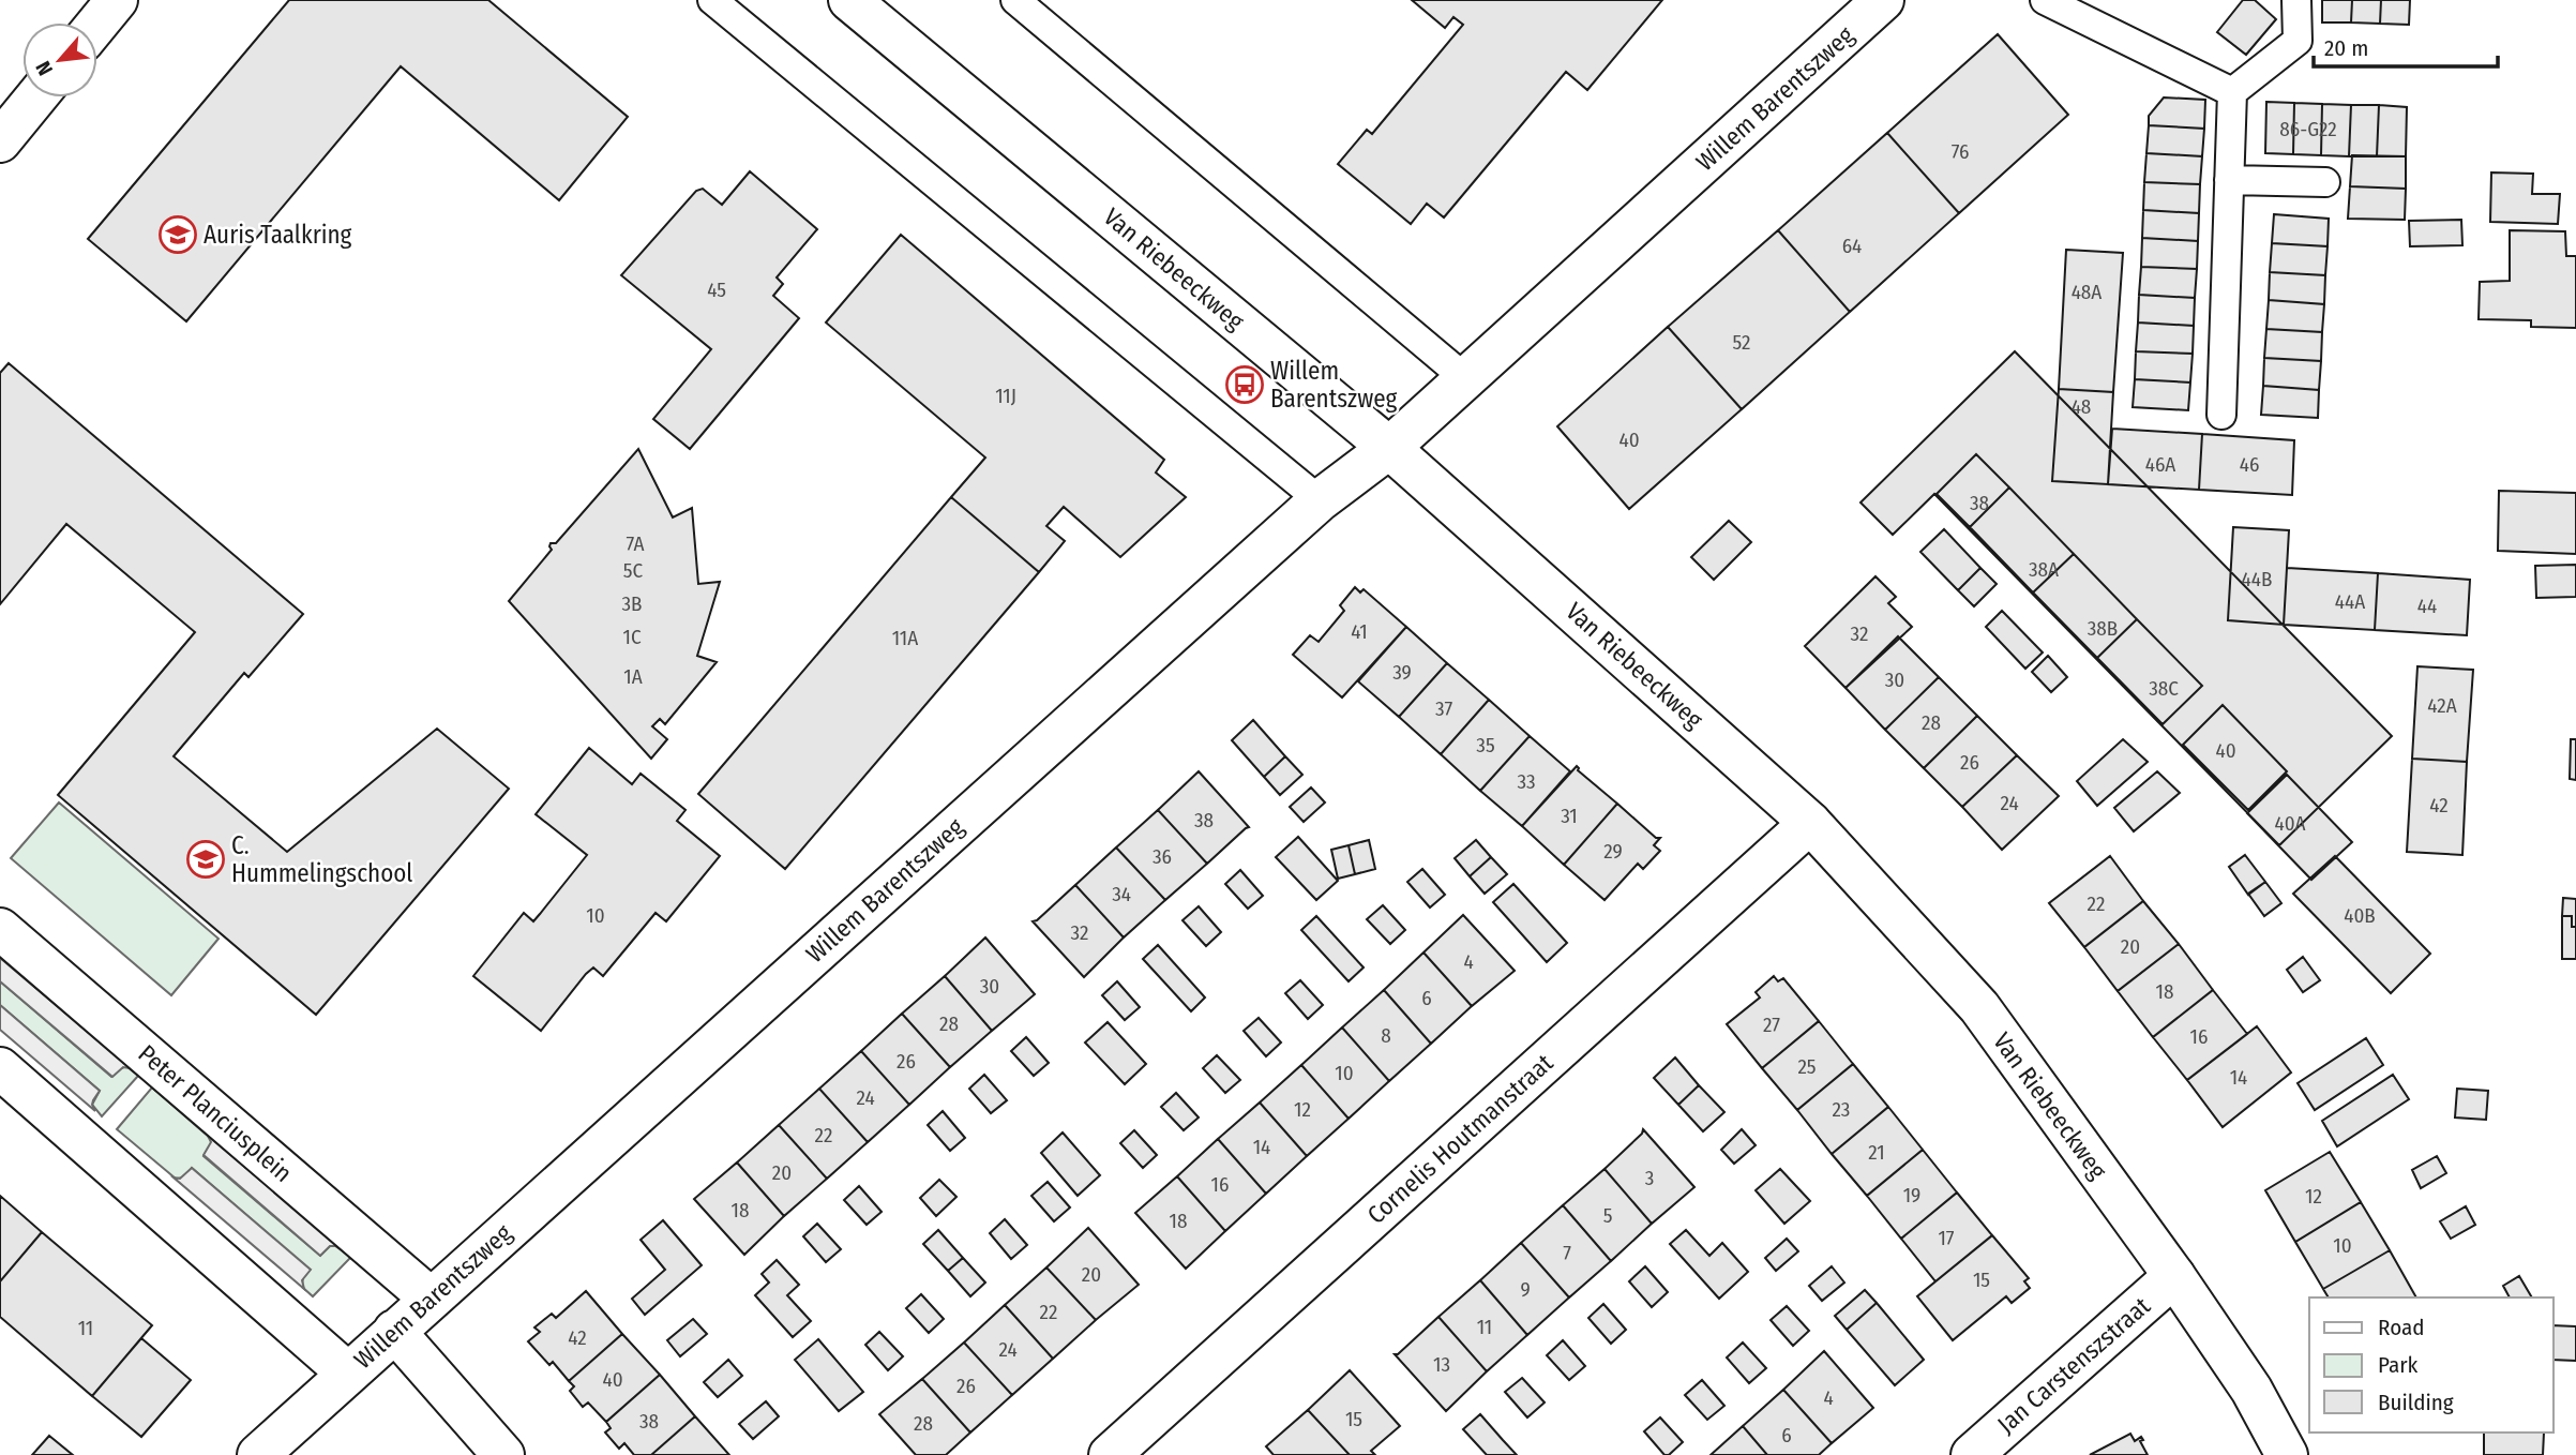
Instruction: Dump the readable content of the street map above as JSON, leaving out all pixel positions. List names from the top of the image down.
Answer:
{
  "streets": {
    "street": [
      "Willem Barentszweg",
      "Van Riebeeckweg",
      "Peter Planciusplein",
      "Cornelis Houtmanstraat",
      "Jan Carstenszstraat"
    ]
  },
  "crossings": [
    ["Willem Barentszweg", "Van Riebeeckweg"],
    ["Willem Barentszweg", "Peter Planciusplein"],
    ["Van Riebeeckweg", "Cornelis Houtmanstraat"],
    ["Van Riebeeckweg", "Jan Carstenszstraat"]
  ],
  "places": {
    "school or university": ["Auris Taalkring", "C. Hummelingschool"],
    "bus stop": ["Willem Barentszweg"]
  },
  "house_numbers": [
    "86-G22",
    "76",
    "64",
    "45",
    "48A",
    "52",
    "11J",
    "48",
    "40",
    "46A",
    "46",
    "38",
    "7A",
    "38A",
    "5C",
    "44B",
    "44A",
    "3B",
    "44",
    "38B",
    "41",
    "32",
    "1C",
    "11A",
    "39",
    "1A",
    "30",
    "38C",
    "42A",
    "37",
    "28",
    "35",
    "40",
    "26",
    "33",
    "24",
    "42",
    "31",
    "38",
    "40A",
    "29",
    "36",
    "34",
    "22",
    "10",
    "40B",
    "32",
    "20",
    "4",
    "30",
    "18",
    "6",
    "28",
    "27",
    "8",
    "16",
    "26",
    "25",
    "10",
    "14",
    "24",
    "12",
    "23",
    "22",
    "14",
    "21",
    "20",
    "3",
    "16",
    "19",
    "12",
    "18",
    "5",
    "18",
    "17",
    "10",
    "7",
    "20",
    "15",
    "9",
    "22",
    "11",
    "11",
    "42",
    "24",
    "13",
    "40",
    "26",
    "4",
    "15",
    "38",
    "28",
    "6"
  ],
  "legend": ["Road", "Park", "Building"],
  "scale_bar": "20 m",
  "north": "bottom left"
}
